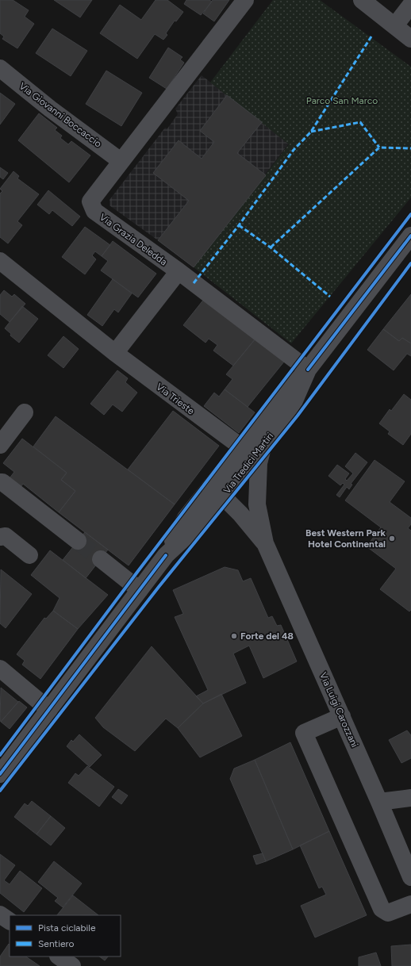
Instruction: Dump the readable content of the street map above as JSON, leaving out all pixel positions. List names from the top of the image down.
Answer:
{
  "streets": {
    "street": [
      "Via Giovanni Boccaccio",
      "Via Grazia Deledda",
      "Via Trieste",
      "Via Tredici Martiri",
      "Via Luigi Carozzani"
    ]
  },
  "crossings": [
    ["Via Giovanni Boccaccio", "Via Grazia Deledda"],
    ["Via Grazia Deledda", "Via Tredici Martiri"],
    ["Via Tredici Martiri", "Via Luigi Carozzani"]
  ],
  "parks": ["Parco San Marco"],
  "places": ["Best Western Park Hotel Continental", "Forte del 48"],
  "legend": ["Pista ciclabile", "Sentiero"]
}
